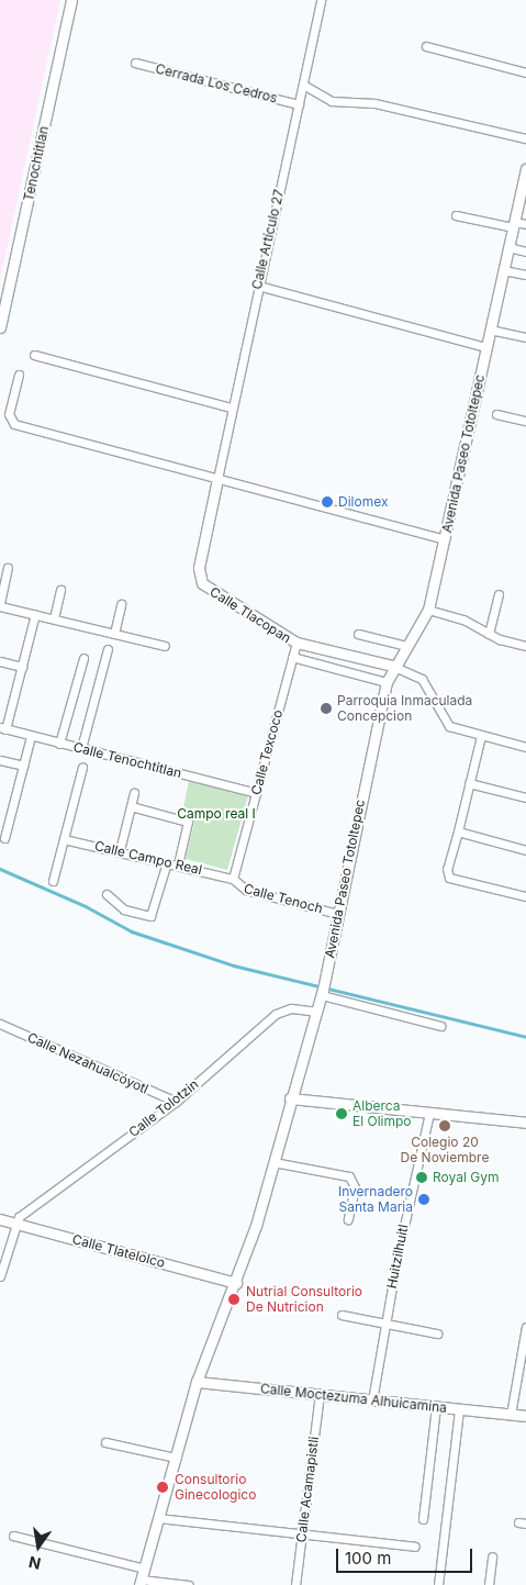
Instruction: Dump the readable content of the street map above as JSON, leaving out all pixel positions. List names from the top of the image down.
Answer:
{
  "streets": {
    "main road": [
      "Tenochtitlan",
      "Calle Artículo 27",
      "Avenida Paseo Totoltepec",
      "Calle Tlacopan",
      "Calle Tlatelolco",
      "Calle Moctezuma Alhuicamina"
    ],
    "street": [
      "Cerrada Los Cedros",
      "Calle Texcoco",
      "Calle Tenochtitlan",
      "Calle Campo Real",
      "Calle Tenoch",
      "Calle Nezahualcóyotl",
      "Calle Tolotzin",
      "Huitzilhuitl",
      "Calle Acamapistli"
    ]
  },
  "crossings": [
    ["Cerrada Los Cedros", "Calle Artículo 27"],
    ["Calle Artículo 27", "Calle Tlacopan"],
    ["Avenida Paseo Totoltepec", "Calle Tlacopan"],
    ["Avenida Paseo Totoltepec", "Calle Tenoch"],
    ["Avenida Paseo Totoltepec", "Calle Tolotzin"],
    ["Avenida Paseo Totoltepec", "Calle Tlatelolco"],
    ["Avenida Paseo Totoltepec", "Calle Moctezuma Alhuicamina"],
    ["Calle Tlacopan", "Calle Texcoco"],
    ["Calle Texcoco", "Calle Tenochtitlan"],
    ["Calle Texcoco", "Calle Campo Real"],
    ["Calle Texcoco", "Calle Tenoch"],
    ["Calle Campo Real", "Calle Tenoch"],
    ["Calle Nezahualcóyotl", "Calle Tolotzin"],
    ["Calle Tolotzin", "Calle Tlatelolco"],
    ["Huitzilhuitl", "Calle Moctezuma Alhuicamina"],
    ["Calle Moctezuma Alhuicamina", "Calle Acamapistli"]
  ],
  "parks": ["Campo real I"],
  "places": [
    "Dilomex",
    "Parroquia Inmaculada Concepcion",
    "Alberca El Olimpo",
    "Colegio 20 De Noviembre",
    "Royal Gym",
    "Invernadero Santa Maria",
    "Nutrial Consultorio De Nutricion",
    "Consultorio Ginecologico"
  ],
  "scale_bar": "100 m",
  "north": "bottom"
}
